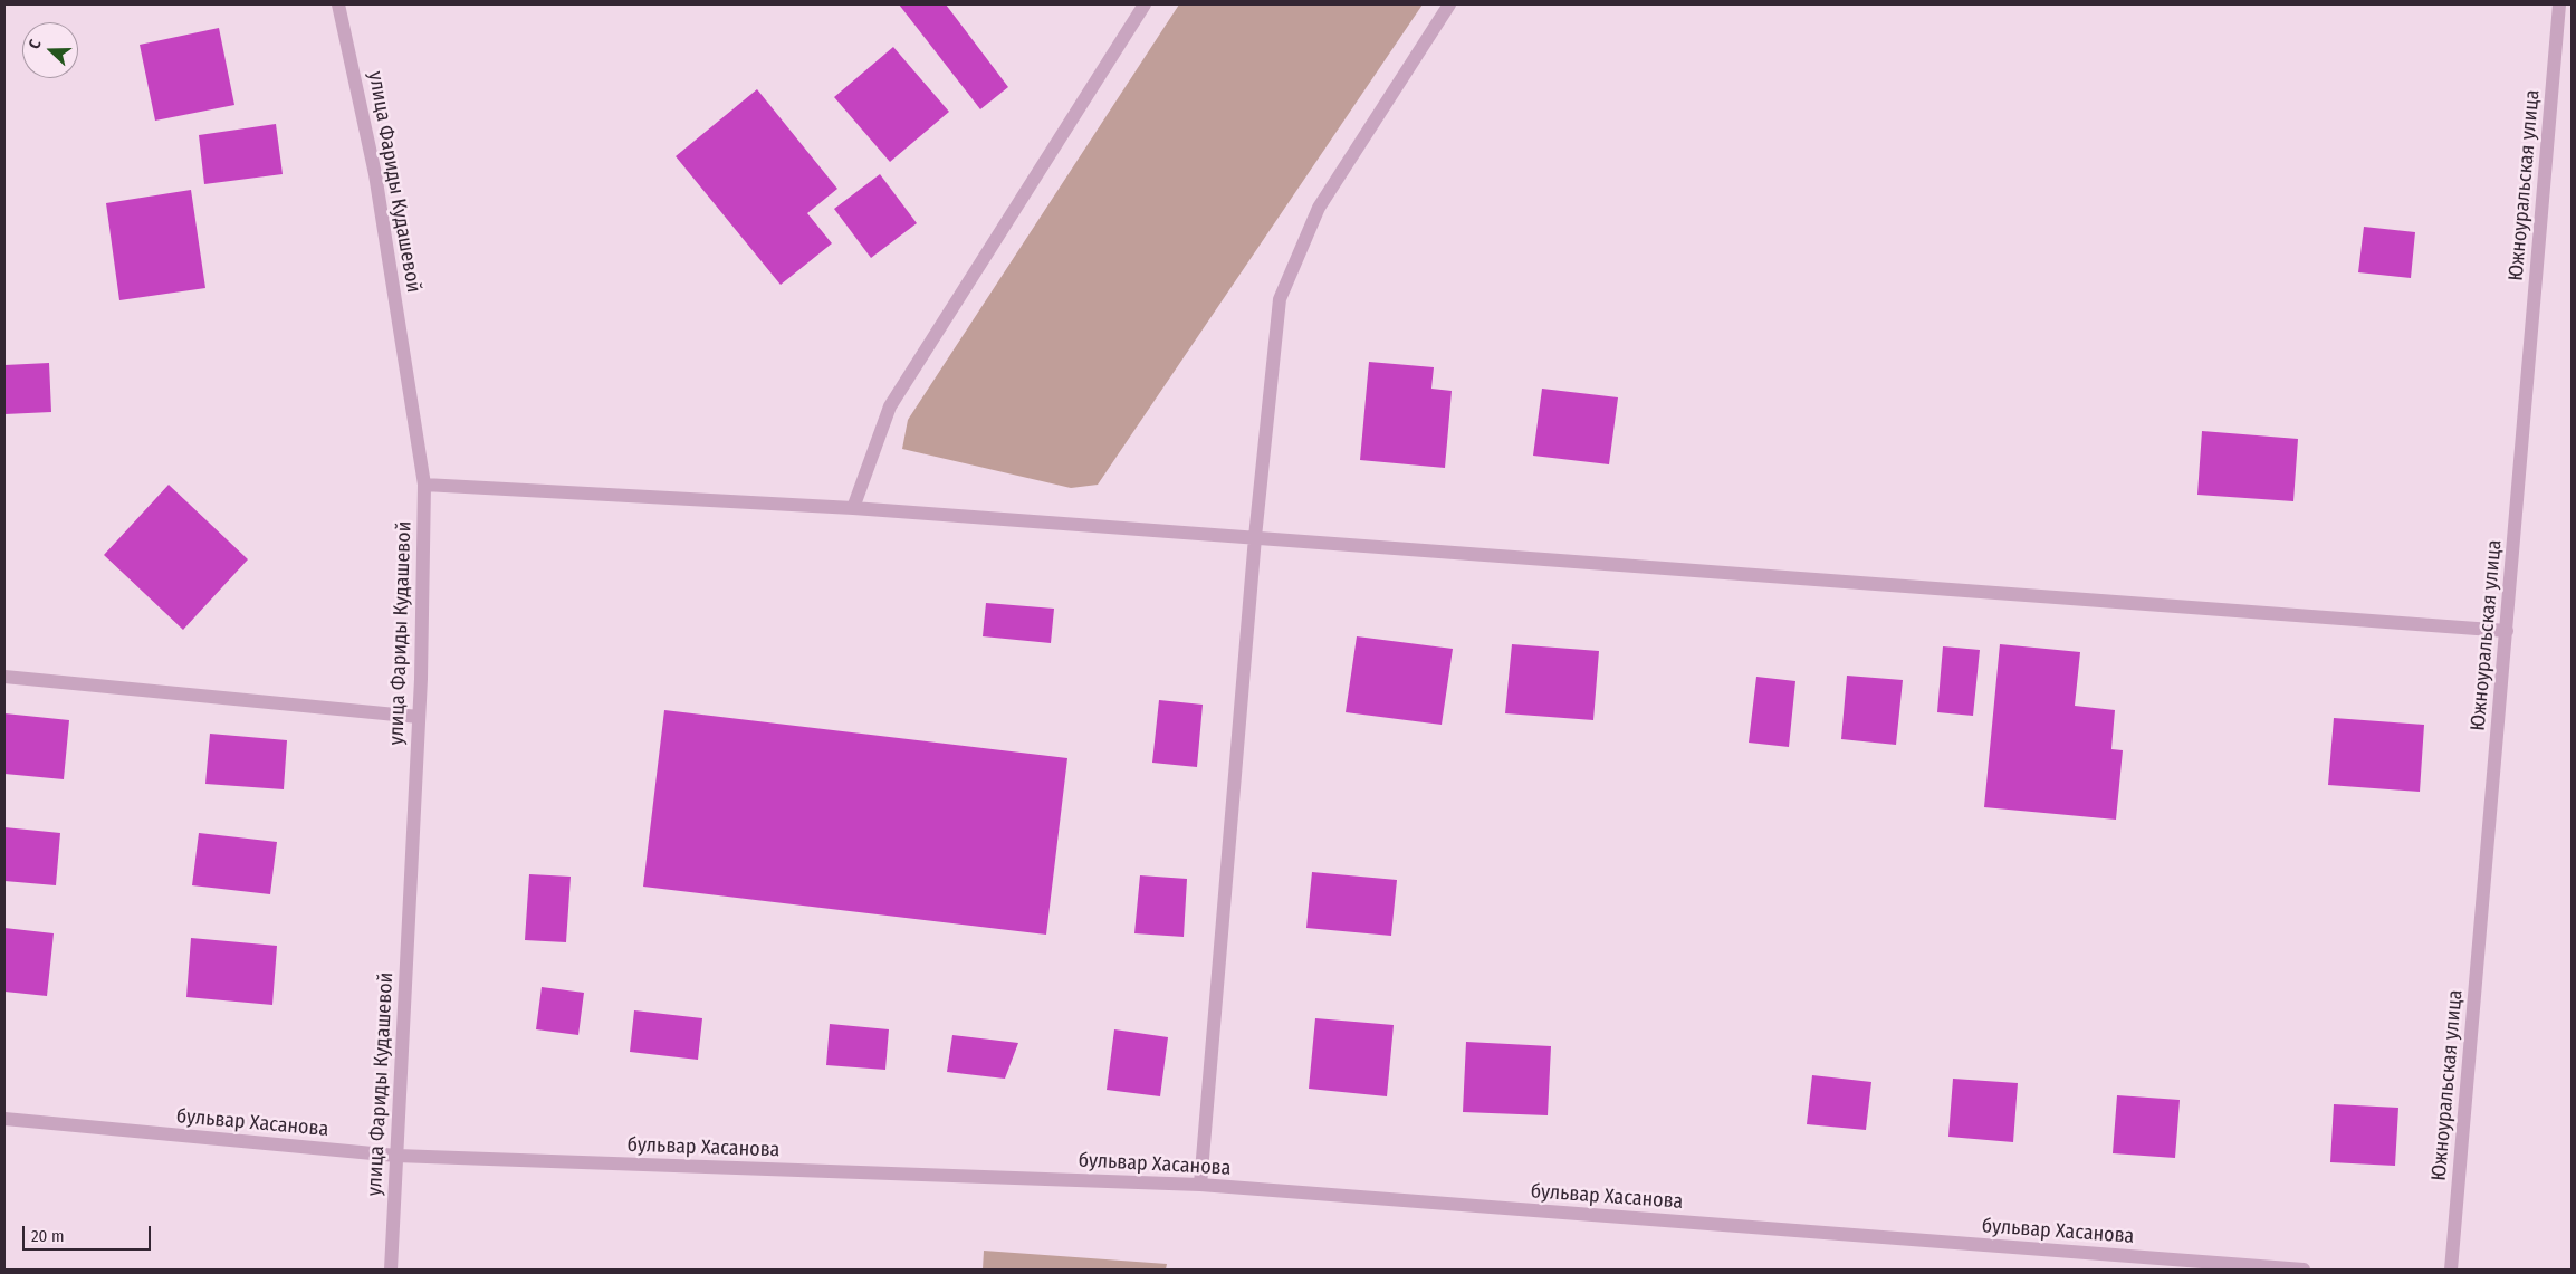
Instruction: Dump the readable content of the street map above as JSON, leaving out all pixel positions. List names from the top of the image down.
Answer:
{
  "streets": {
    "street": ["улица Фариды Кудашевой", "Южноуральская улица", "бульвар Хасанова"]
  },
  "crossings": [
    ["улица Фариды Кудашевой", "бульвар Хасанова"]
  ],
  "scale_bar": "20 m",
  "north": "left"
}
